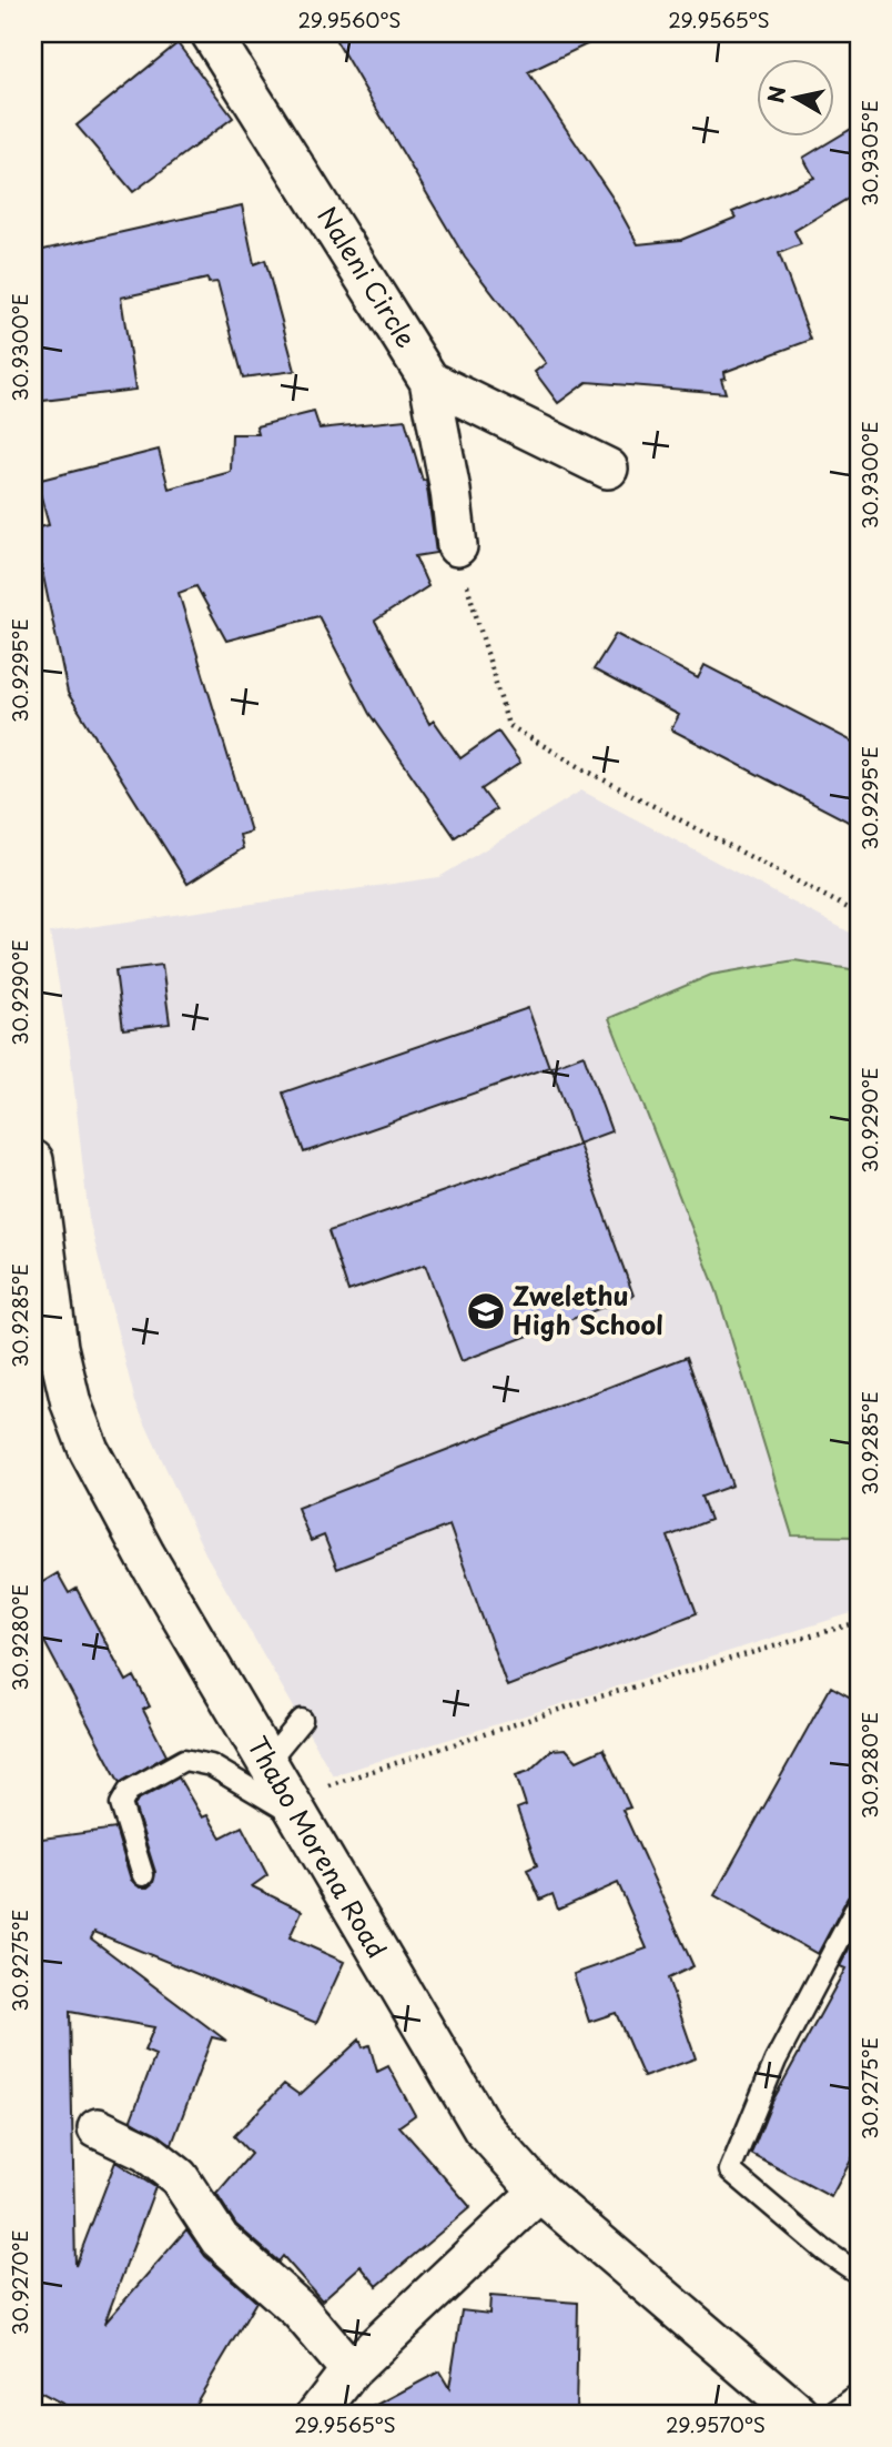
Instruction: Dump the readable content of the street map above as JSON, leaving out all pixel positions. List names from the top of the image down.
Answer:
{
  "streets": {
    "street": ["Naleni Circle", "Thabo Morena Road"]
  },
  "places": {
    "school or university": ["Zwelethu High School"]
  },
  "north": "left",
  "coordinates": [
    "29.9560°S",
    "29.9565°S",
    "30.9305°E",
    "30.9300°E",
    "30.9295°E",
    "30.9290°E",
    "30.9285°E",
    "30.9280°E",
    "30.9275°E",
    "30.9270°E",
    "29.9570°S"
  ]
}
